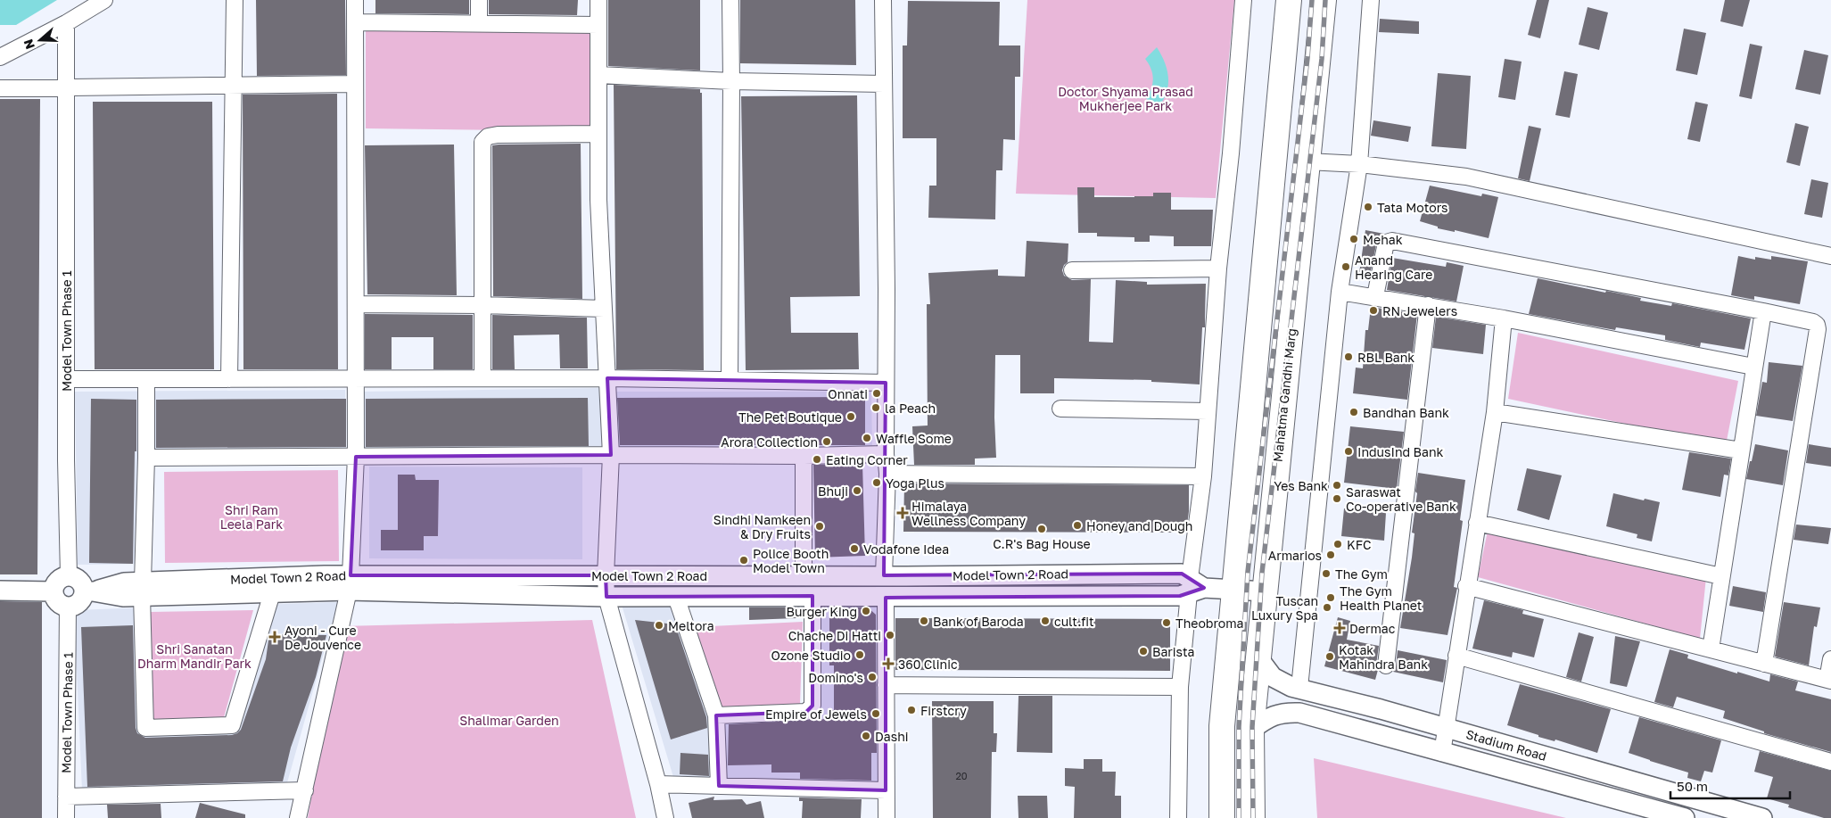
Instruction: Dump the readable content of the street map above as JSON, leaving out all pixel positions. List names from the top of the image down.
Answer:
{
  "streets": {
    "main road": ["Mahatma Gandhi Marg"],
    "street": ["Model Town Phase 1", "Model Town 2 Road", "Stadium Road"]
  },
  "crossings": [
    ["Model Town Phase 1", "Model Town 2 Road"],
    ["Mahatma Gandhi Marg", "Stadium Road"]
  ],
  "parks": [
    "Doctor Shyama Prasad Mukherjee Park",
    "Shri Ram Leela Park",
    "Shri Sanatan Dharm Mandir Park",
    "Shalimar Garden"
  ],
  "places": {
    "other": [
      "Tata Motors",
      "Mehak",
      "Anand Hearing Care",
      "RN Jewelers",
      "RBL Bank",
      "Onnati",
      "la Peach",
      "Bandhan Bank",
      "The Pet Boutique",
      "Waffle Some",
      "Arora Collection",
      "IndusInd Bank",
      "Eating Corner",
      "Yoga Plus",
      "Yes Bank",
      "Bhuji",
      "Saraswat Co-operative Bank",
      "Honey and Dough",
      "Sindhi Namkeen & Dry Fruits",
      "C.R's Bag House",
      "KFC",
      "Vodafone Idea",
      "Armarios",
      "Police Booth Model Town",
      "The Gym",
      "The Gym Health Planet",
      "Tuscan Luxury Spa",
      "Burger King",
      "Bank of Baroda",
      "cult.fit",
      "Theobroma",
      "Meltora",
      "Chache Di Hatti",
      "Barista",
      "Ozone Studio",
      "Kotak Mahindra Bank",
      "Domino's",
      "Firstcry",
      "Empire of Jewels",
      "Dashi"
    ],
    "health": [
      "Himalaya Wellness Company",
      "Dermac",
      "Ayoni - Cure De Jouvence",
      "360 Clinic"
    ]
  },
  "house_numbers": ["20"],
  "scale_bar": "50 m",
  "north": "left"
}
